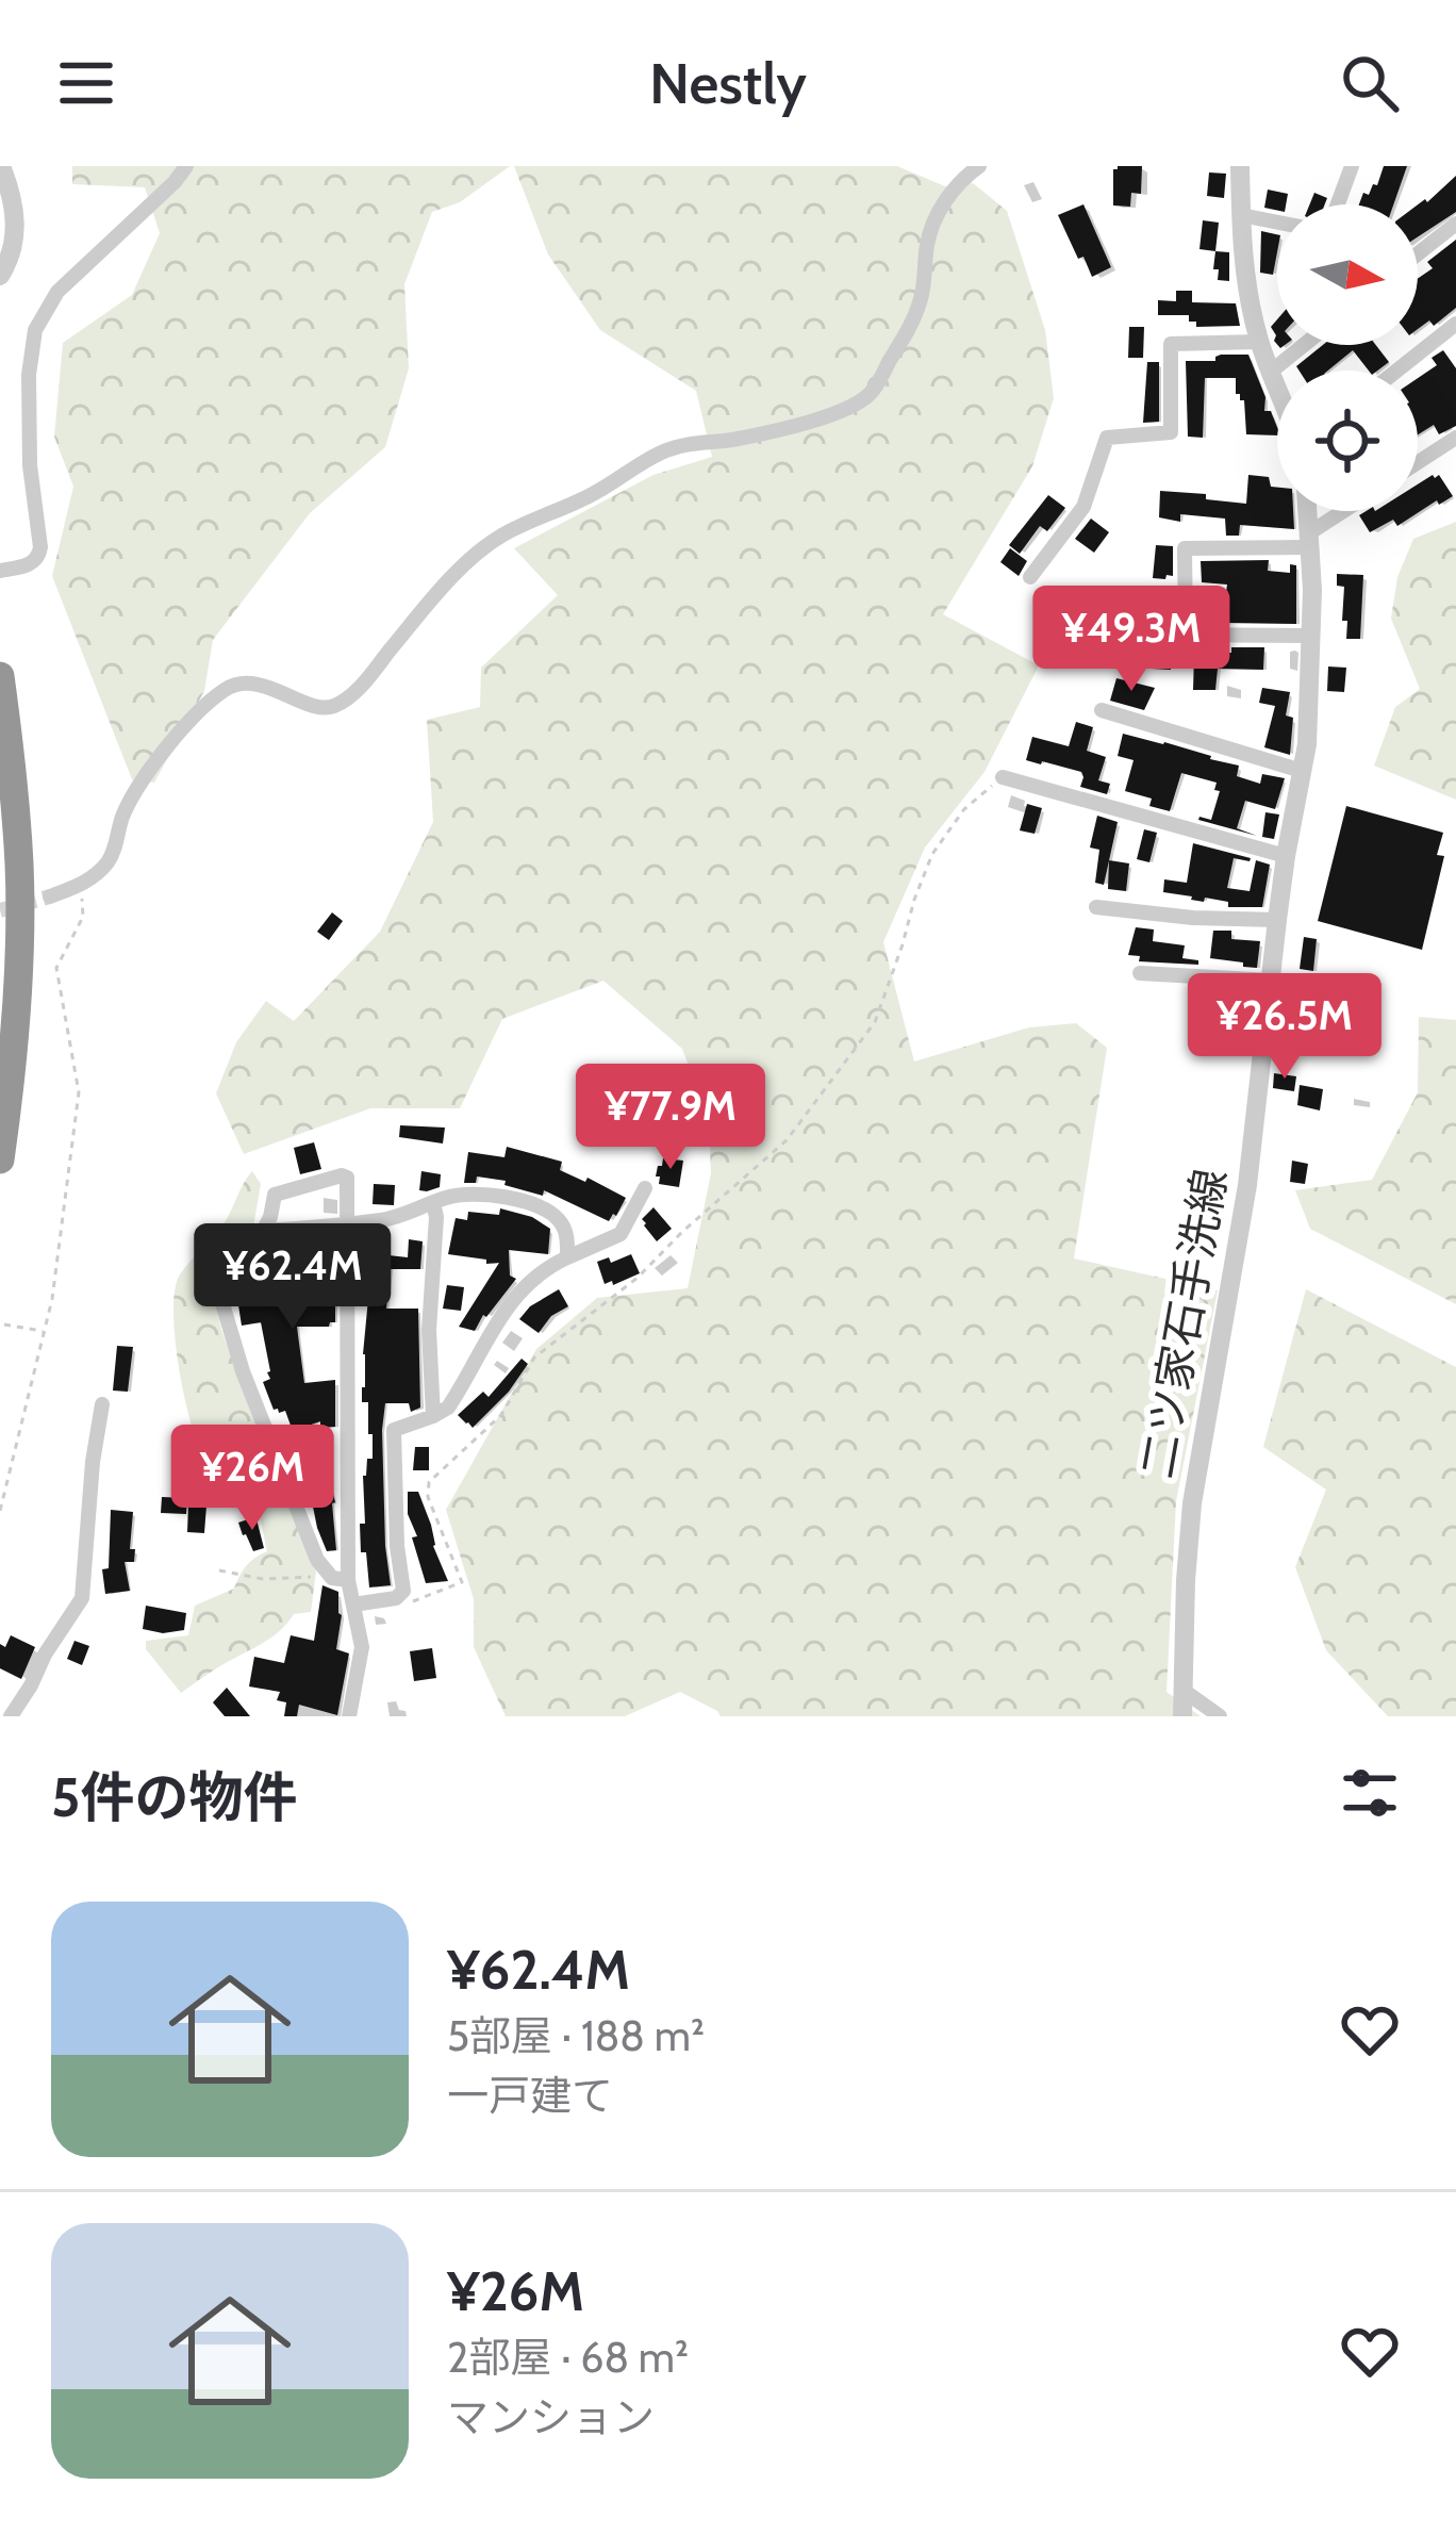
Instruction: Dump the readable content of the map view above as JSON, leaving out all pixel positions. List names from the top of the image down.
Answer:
{
  "streets": {
    "street": ["二ツ家石手洗線"]
  },
  "north": "right",
  "page": {
    "header": "Nestly",
    "price": [
      "¥49.3M",
      "¥26.5M",
      "¥77.9M",
      "¥62.4M",
      "¥26M"
    ],
    "heading": "5件の物件",
    "list": [
      {
        "name": "¥62.4M",
        "note": "5部屋 · 188 m² · 一戸建て"
      },
      {
        "name": "¥26M",
        "note": "2部屋 · 68 m² · マンション"
      }
    ]
  }
}
